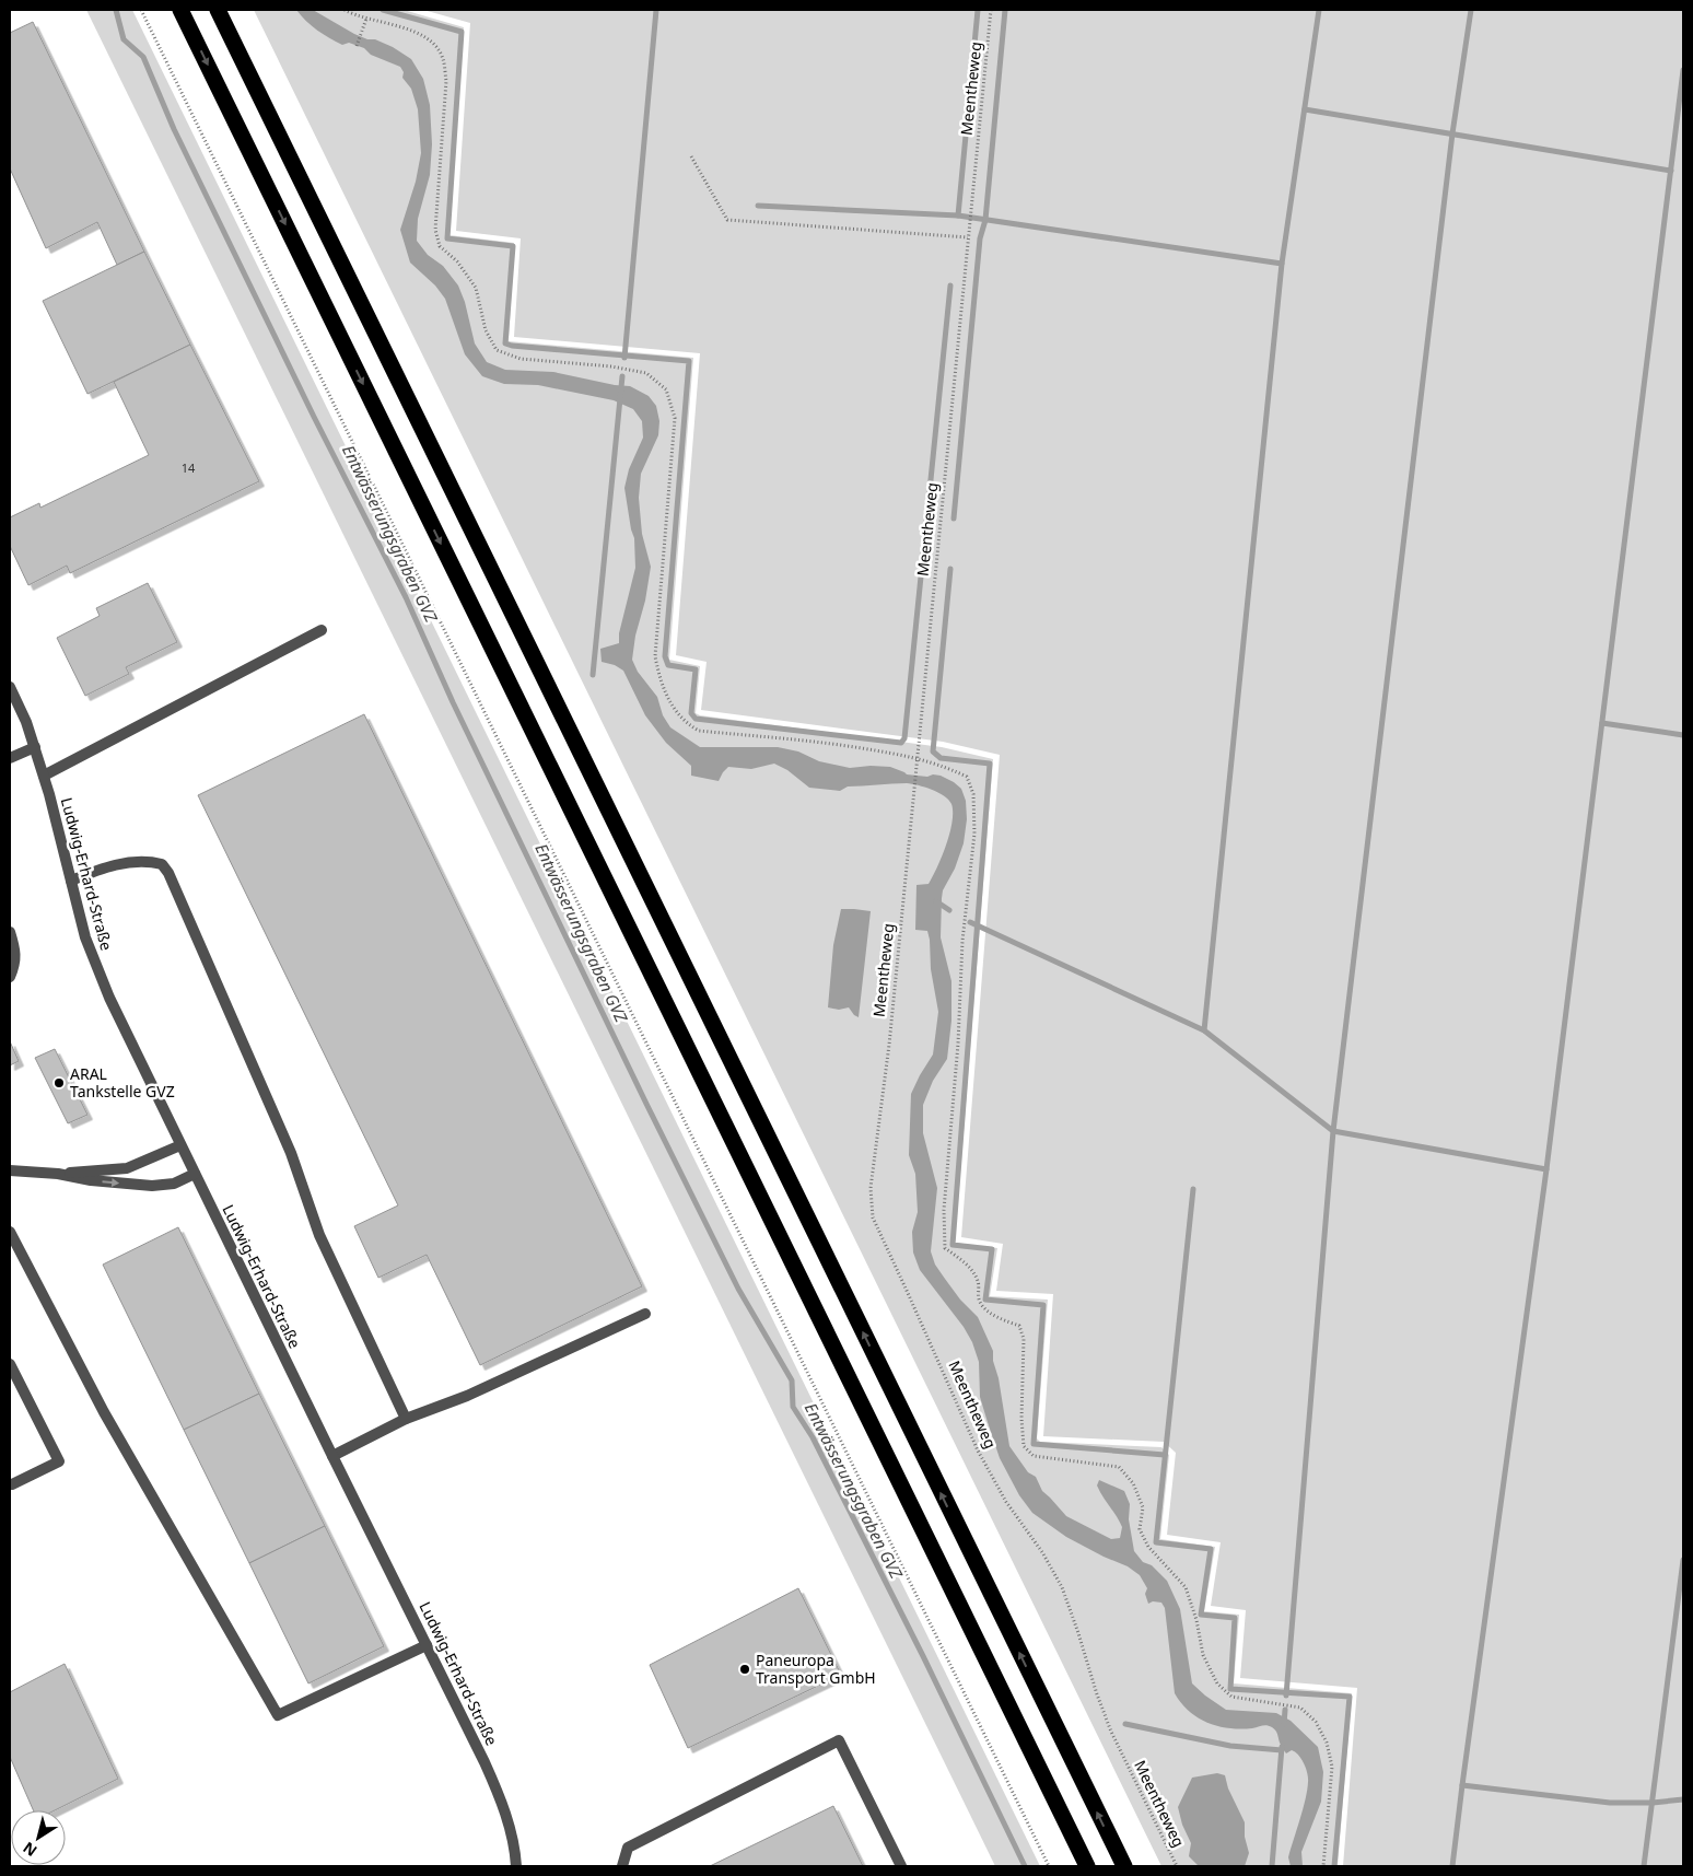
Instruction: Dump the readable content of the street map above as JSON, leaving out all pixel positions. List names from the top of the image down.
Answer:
{
  "streets": {
    "street": ["Ludwig-Erhard-Straße"],
    "path": ["Meentheweg"]
  },
  "water": ["Entwässerungsgraben GVZ"],
  "places": ["ARAL Tankstelle GVZ", "Paneuropa Transport GmbH"],
  "house_numbers": ["14"],
  "north": "bottom left"
}
